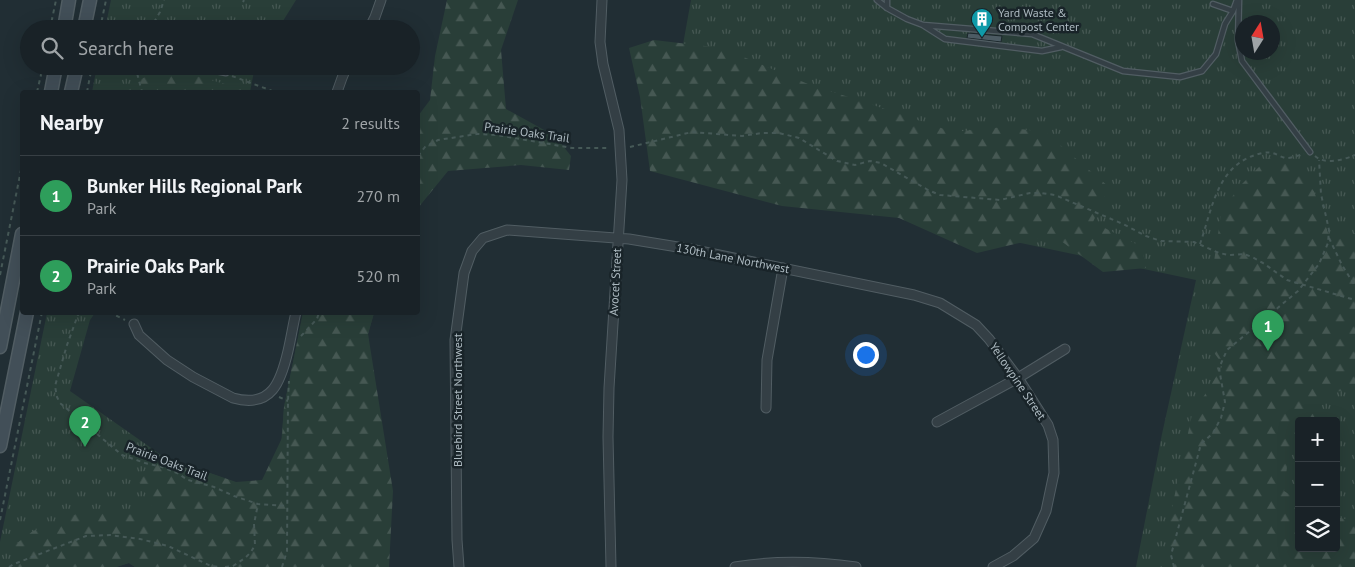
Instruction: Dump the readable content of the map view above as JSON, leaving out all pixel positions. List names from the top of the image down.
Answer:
{
  "streets": {
    "street": [
      "130th Lane Northwest",
      "Avocet Street",
      "Yellowpine Street",
      "Bluebird Street Northwest"
    ],
    "path": ["Prairie Oaks Trail"]
  },
  "crossings": [
    ["130th Lane Northwest", "Avocet Street"],
    ["130th Lane Northwest", "Yellowpine Street"],
    ["130th Lane Northwest", "Bluebird Street Northwest"]
  ],
  "places": {
    "building": ["Yard Waste & Compost Center"]
  },
  "north": "top",
  "page": {
    "search": "Search here",
    "heading": ["Nearby", "2 results"],
    "list": [
      {
        "mark": "1",
        "name": "Bunker Hills Regional Park",
        "note": "Park",
        "value": "270 m"
      },
      {
        "mark": "2",
        "name": "Prairie Oaks Park",
        "note": "Park",
        "value": "520 m"
      }
    ],
    "pins": ["1", "2"],
    "map_buttons": ["+", "−"]
  }
}
